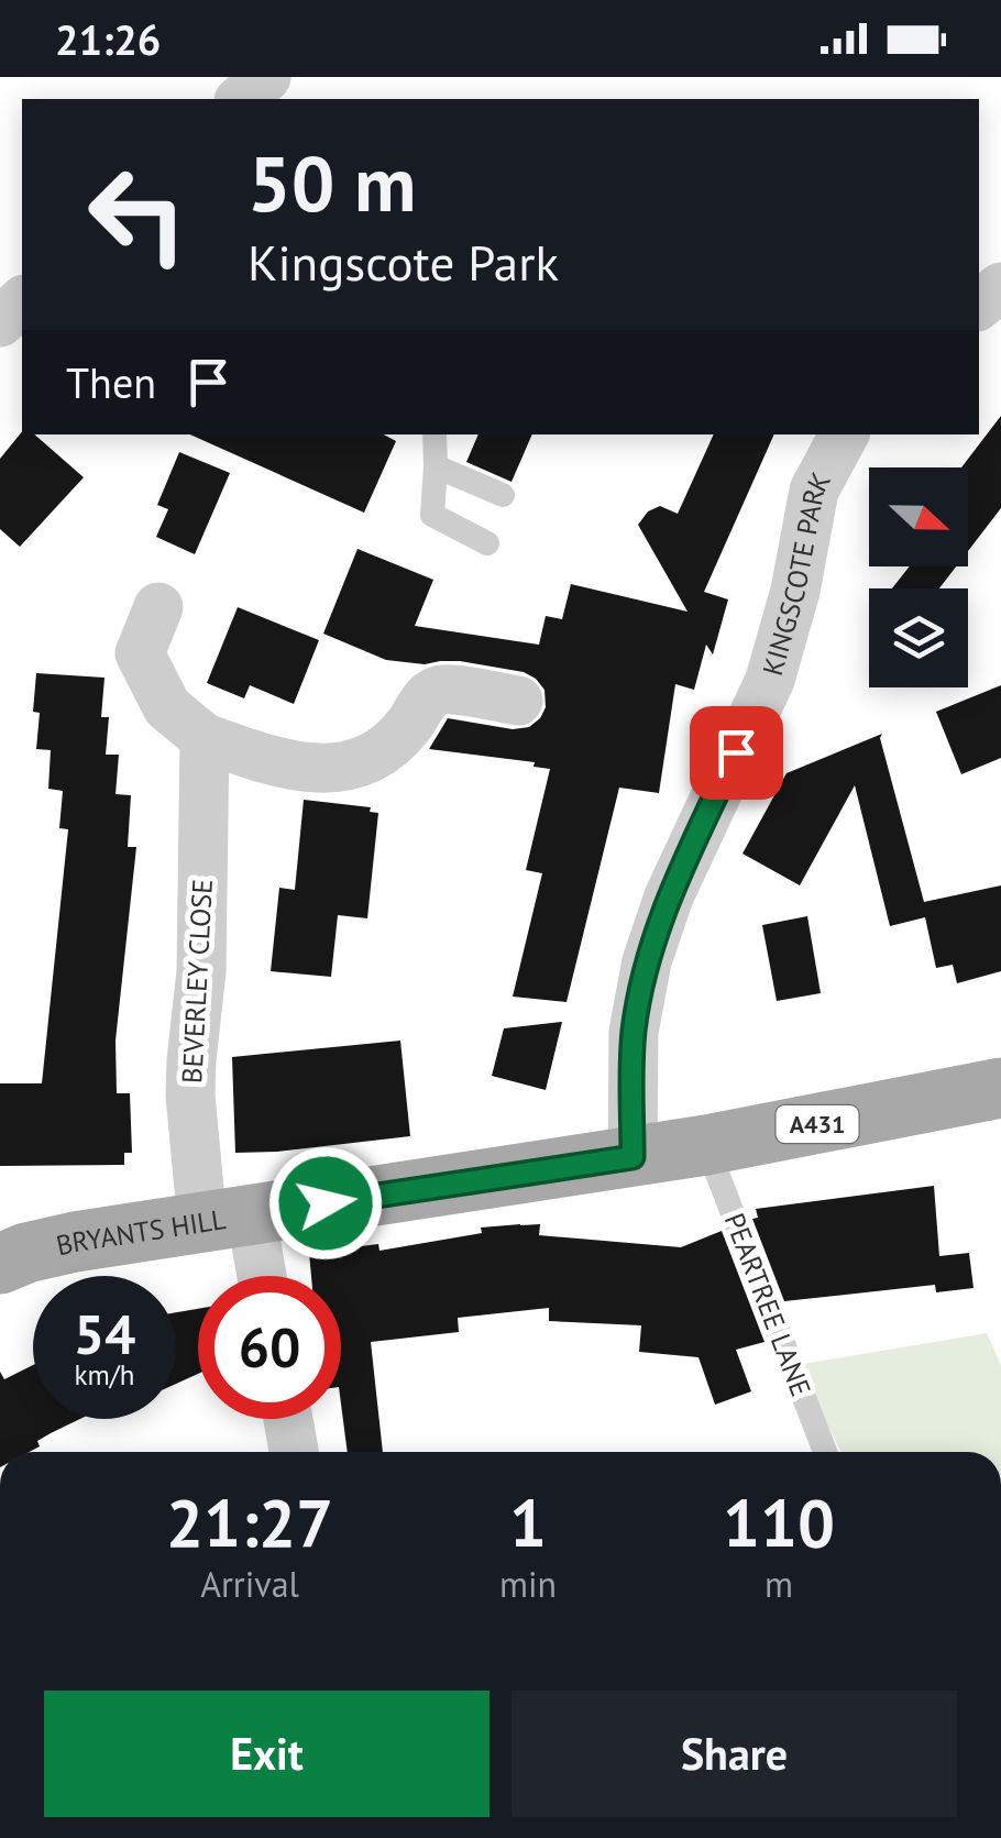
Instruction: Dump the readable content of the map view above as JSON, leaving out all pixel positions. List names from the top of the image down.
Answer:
{
  "streets": {
    "main road": ["A431", "BRYANTS HILL"],
    "street": ["KINGSCOTE PARK", "BEVERLEY CLOSE"],
    "lane": ["PEARTREE LANE"]
  },
  "crossings": [
    ["KINGSCOTE PARK", "BRYANTS HILL"],
    ["BEVERLEY CLOSE", "BRYANTS HILL"],
    ["BRYANTS HILL", "PEARTREE LANE"]
  ],
  "north": "right",
  "page": {
    "status": "21:26",
    "turn": ["50 m", "Kingscote Park"],
    "then": "Then",
    "speed": "54 km/h",
    "limit": "60",
    "eta": [
      "21:27",
      "Arrival",
      "1",
      "min",
      "110",
      "m"
    ],
    "buttons": ["Exit", "Share"]
  }
}
